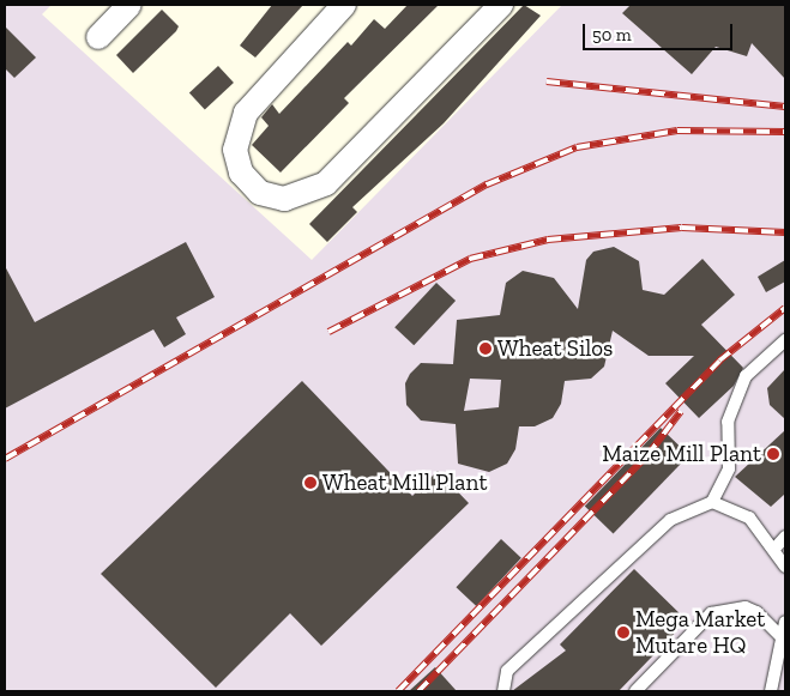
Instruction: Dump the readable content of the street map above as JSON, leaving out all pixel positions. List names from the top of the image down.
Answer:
{
  "places": [
    "Wheat Silos",
    "Maize Mill Plant",
    "Wheat Mill Plant",
    "Mega Market Mutare HQ"
  ],
  "scale_bar": "50 m"
}
